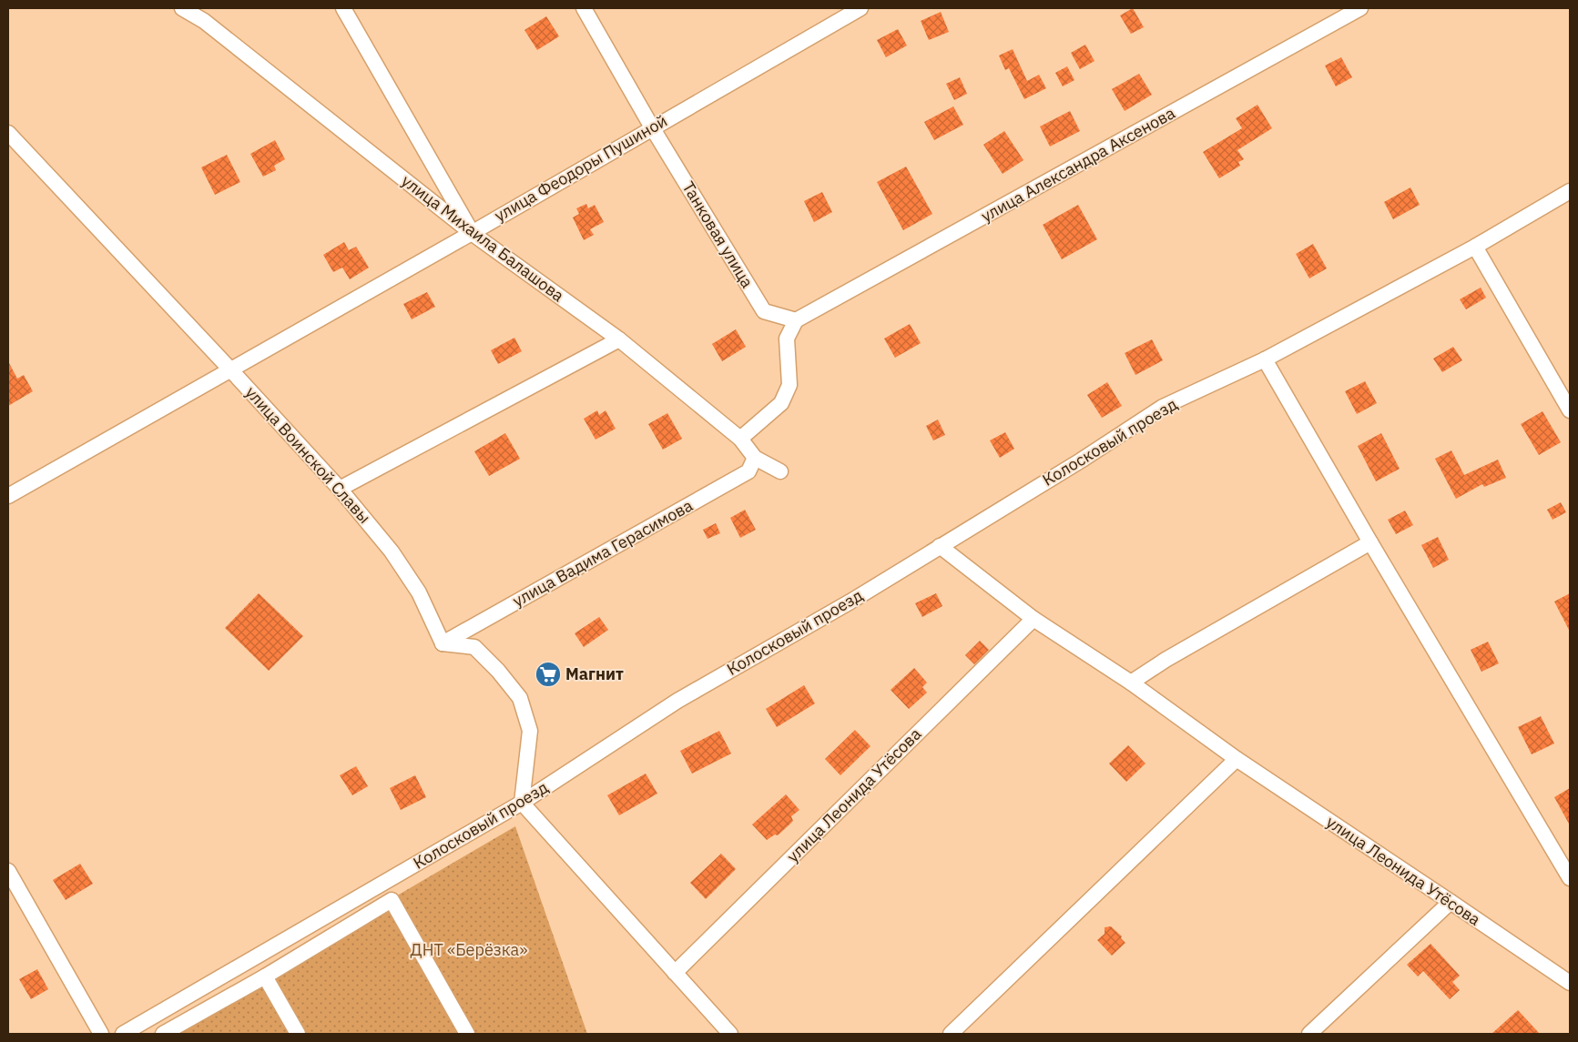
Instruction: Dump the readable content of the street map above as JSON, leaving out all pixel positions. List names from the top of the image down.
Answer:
{
  "streets": {
    "street": [
      "улица Александра Аксенова",
      "улица Феодоры Пушиной",
      "Танковая улица",
      "улица Михаила Балашова",
      "Колосковый проезд",
      "улица Воинской Славы",
      "улица Вадима Герасимова",
      "улица Леонида Утёсова"
    ]
  },
  "crossings": [
    ["улица Александра Аксенова", "Танковая улица"],
    ["улица Феодоры Пушиной", "Танковая улица"],
    ["улица Феодоры Пушиной", "улица Михаила Балашова"],
    ["улица Феодоры Пушиной", "улица Воинской Славы"],
    ["улица Михаила Балашова", "улица Вадима Герасимова"],
    ["Колосковый проезд", "улица Леонида Утёсова"],
    ["улица Воинской Славы", "улица Вадима Герасимова"]
  ],
  "parks": ["ДНТ «Берёзка»"],
  "places": {
    "supermarket": ["Магнит"]
  }
}
